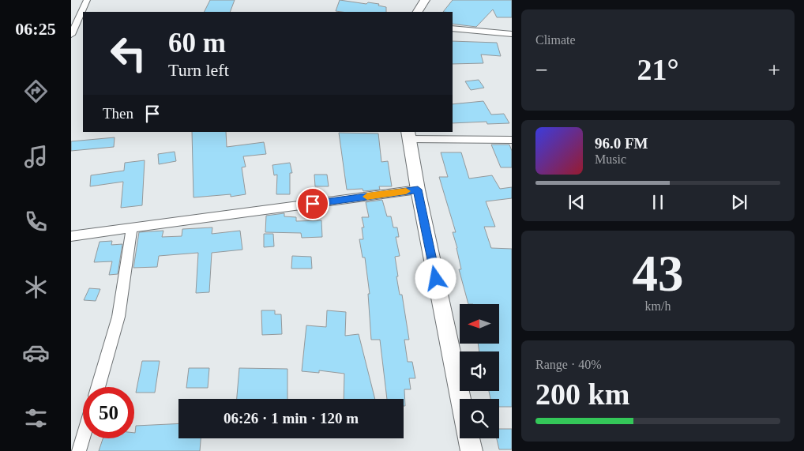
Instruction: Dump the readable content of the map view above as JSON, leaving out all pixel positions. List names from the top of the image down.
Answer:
{
  "north": "left",
  "page": {
    "tabs": "06:25",
    "tile": [
      "Climate",
      ["43", "km/h"],
      ["Range · 40%", "200 km"]
    ],
    "turn": ["60 m", "Turn left"],
    "heat": ["−", "21°", "+"],
    "then": "Then",
    "song": ["96.0 FM", "Music"],
    "limit": "50",
    "trip": "06:26 · 1 min · 120 m"
  }
}
